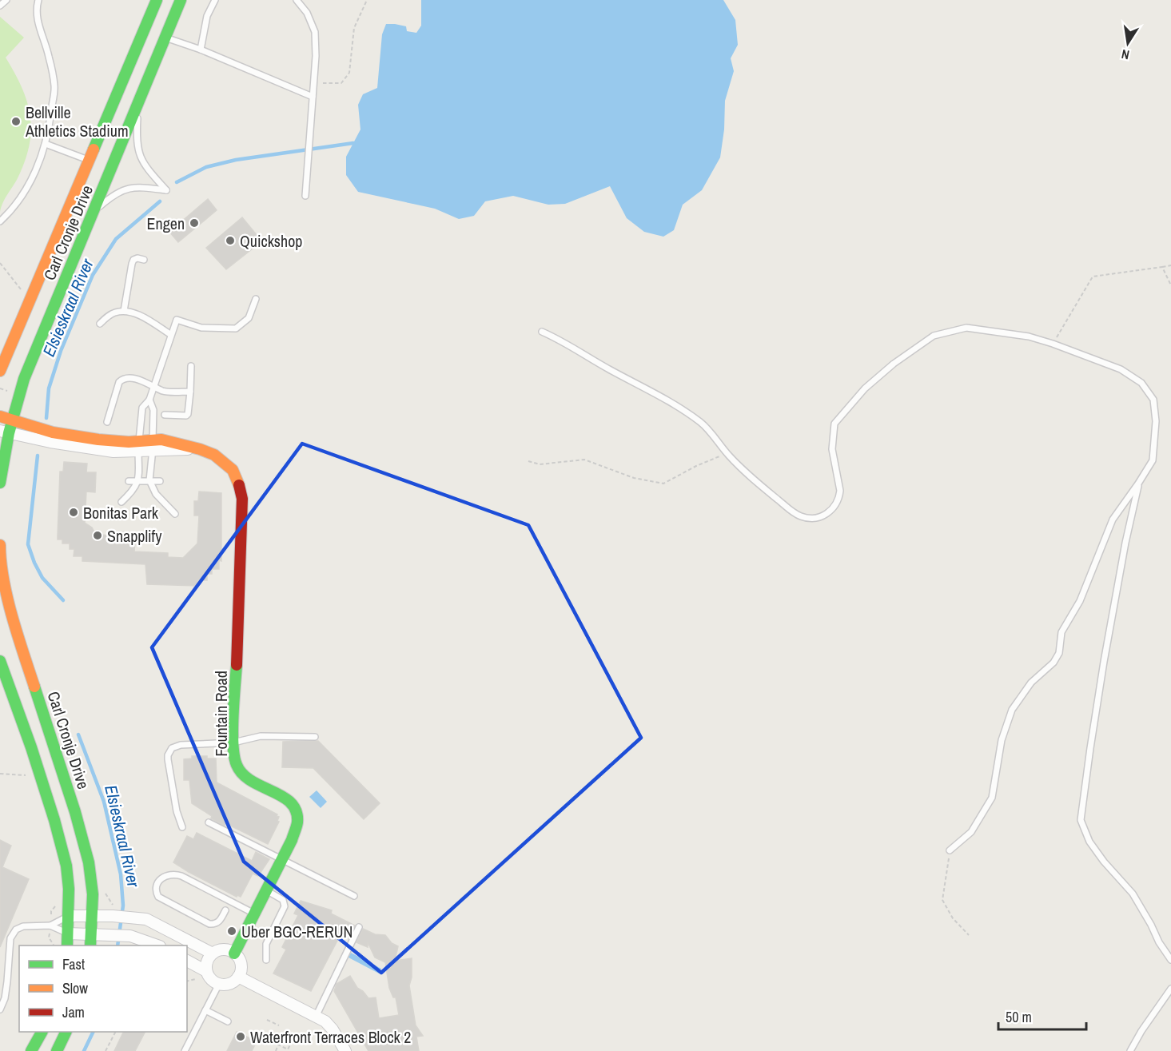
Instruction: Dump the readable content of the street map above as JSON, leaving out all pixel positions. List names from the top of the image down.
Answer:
{
  "streets": {
    "main road": ["Carl Cronje Drive", "Fountain Road"]
  },
  "crossings": [
    ["Carl Cronje Drive", "Fountain Road"]
  ],
  "water": ["Elsieskraal River"],
  "places": [
    "Bellville Athletics Stadium",
    "Engen",
    "Quickshop",
    "Bonitas Park",
    "Snapplify",
    "Uber BGC-RERUN",
    "Waterfront Terraces Block 2"
  ],
  "legend": ["Fast", "Slow", "Jam"],
  "scale_bar": "50 m",
  "north": "bottom"
}
